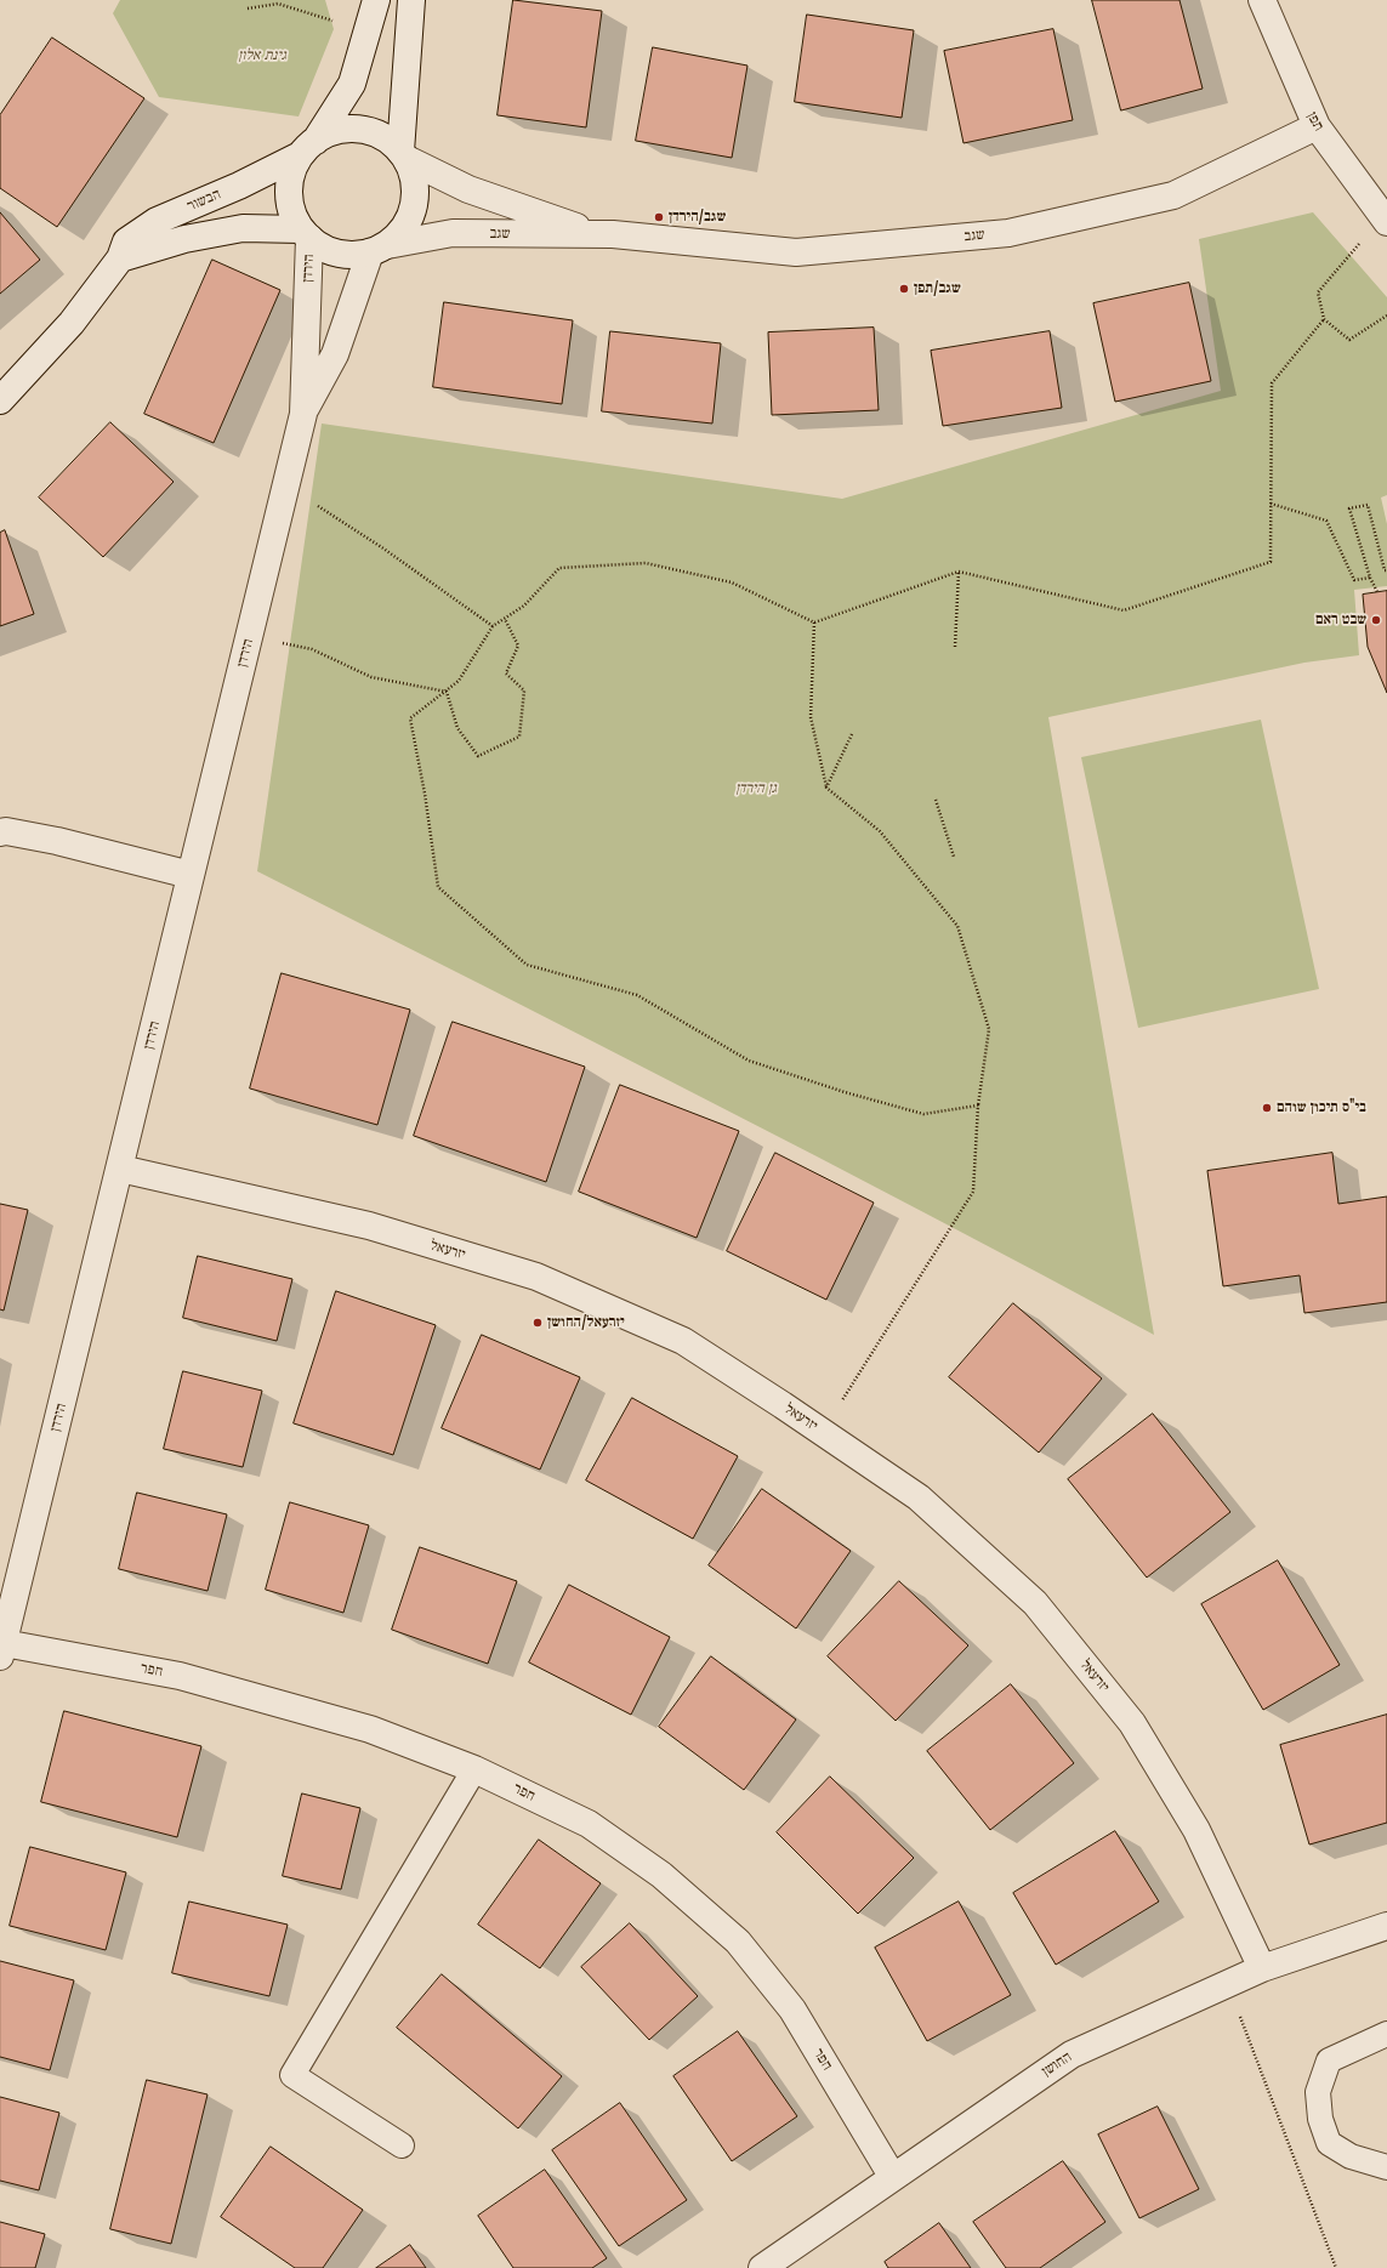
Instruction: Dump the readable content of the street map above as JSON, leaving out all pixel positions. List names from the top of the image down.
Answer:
{
  "streets": {
    "street": [
      "תפן",
      "הבשור",
      "שגב",
      "הירדן",
      "יזרעאל",
      "חפר",
      "החושן"
    ]
  },
  "crossings": [
    ["תפן", "שגב"],
    ["הבשור", "שגב"],
    ["הבשור", "הירדן"],
    ["שגב", "הירדן"],
    ["הירדן", "יזרעאל"],
    ["הירדן", "חפר"],
    ["יזרעאל", "החושן"],
    ["חפר", "החושן"]
  ],
  "parks": ["גינת אלון", "גן הירדן"],
  "places": [
    "שגב/הירדן",
    "שגב/תפן",
    "שבט ראם",
    "בי\"ס תיכון שוהם",
    "יזרעאל/החושן"
  ]
}
